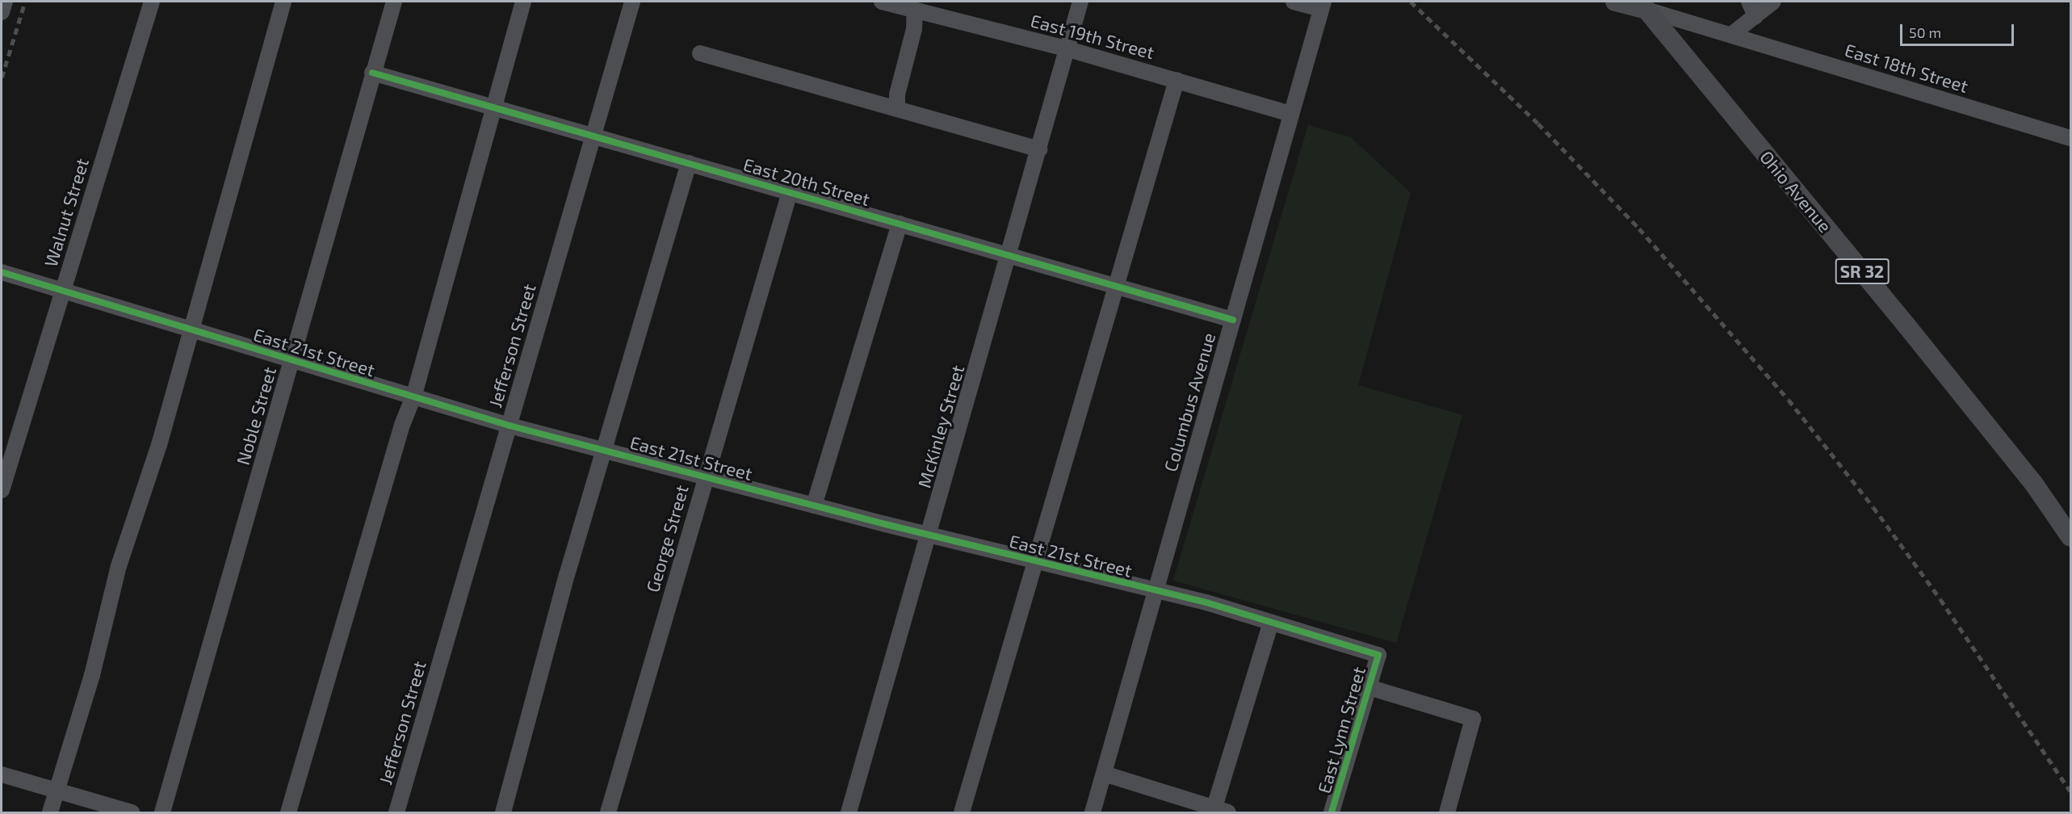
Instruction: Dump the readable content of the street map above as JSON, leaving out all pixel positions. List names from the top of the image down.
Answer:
{
  "streets": {
    "main road": ["Ohio Avenue", "SR 32"],
    "street": [
      "East 19th Street",
      "East 18th Street",
      "East 20th Street",
      "Walnut Street",
      "Jefferson Street",
      "East 21st Street",
      "Columbus Avenue",
      "Noble Street",
      "McKinley Street",
      "George Street",
      "East Lynn Street"
    ]
  },
  "crossings": [
    ["East 19th Street", "Columbus Avenue"],
    ["East 19th Street", "McKinley Street"],
    ["East 18th Street", "Ohio Avenue"],
    ["East 20th Street", "Jefferson Street"],
    ["East 20th Street", "Columbus Avenue"],
    ["East 20th Street", "Noble Street"],
    ["East 20th Street", "McKinley Street"],
    ["East 20th Street", "George Street"],
    ["Walnut Street", "East 21st Street"],
    ["Jefferson Street", "East 21st Street"],
    ["East 21st Street", "Columbus Avenue"],
    ["East 21st Street", "Noble Street"],
    ["East 21st Street", "McKinley Street"],
    ["East 21st Street", "George Street"],
    ["East 21st Street", "East Lynn Street"]
  ],
  "scale_bar": "50 m"
}
